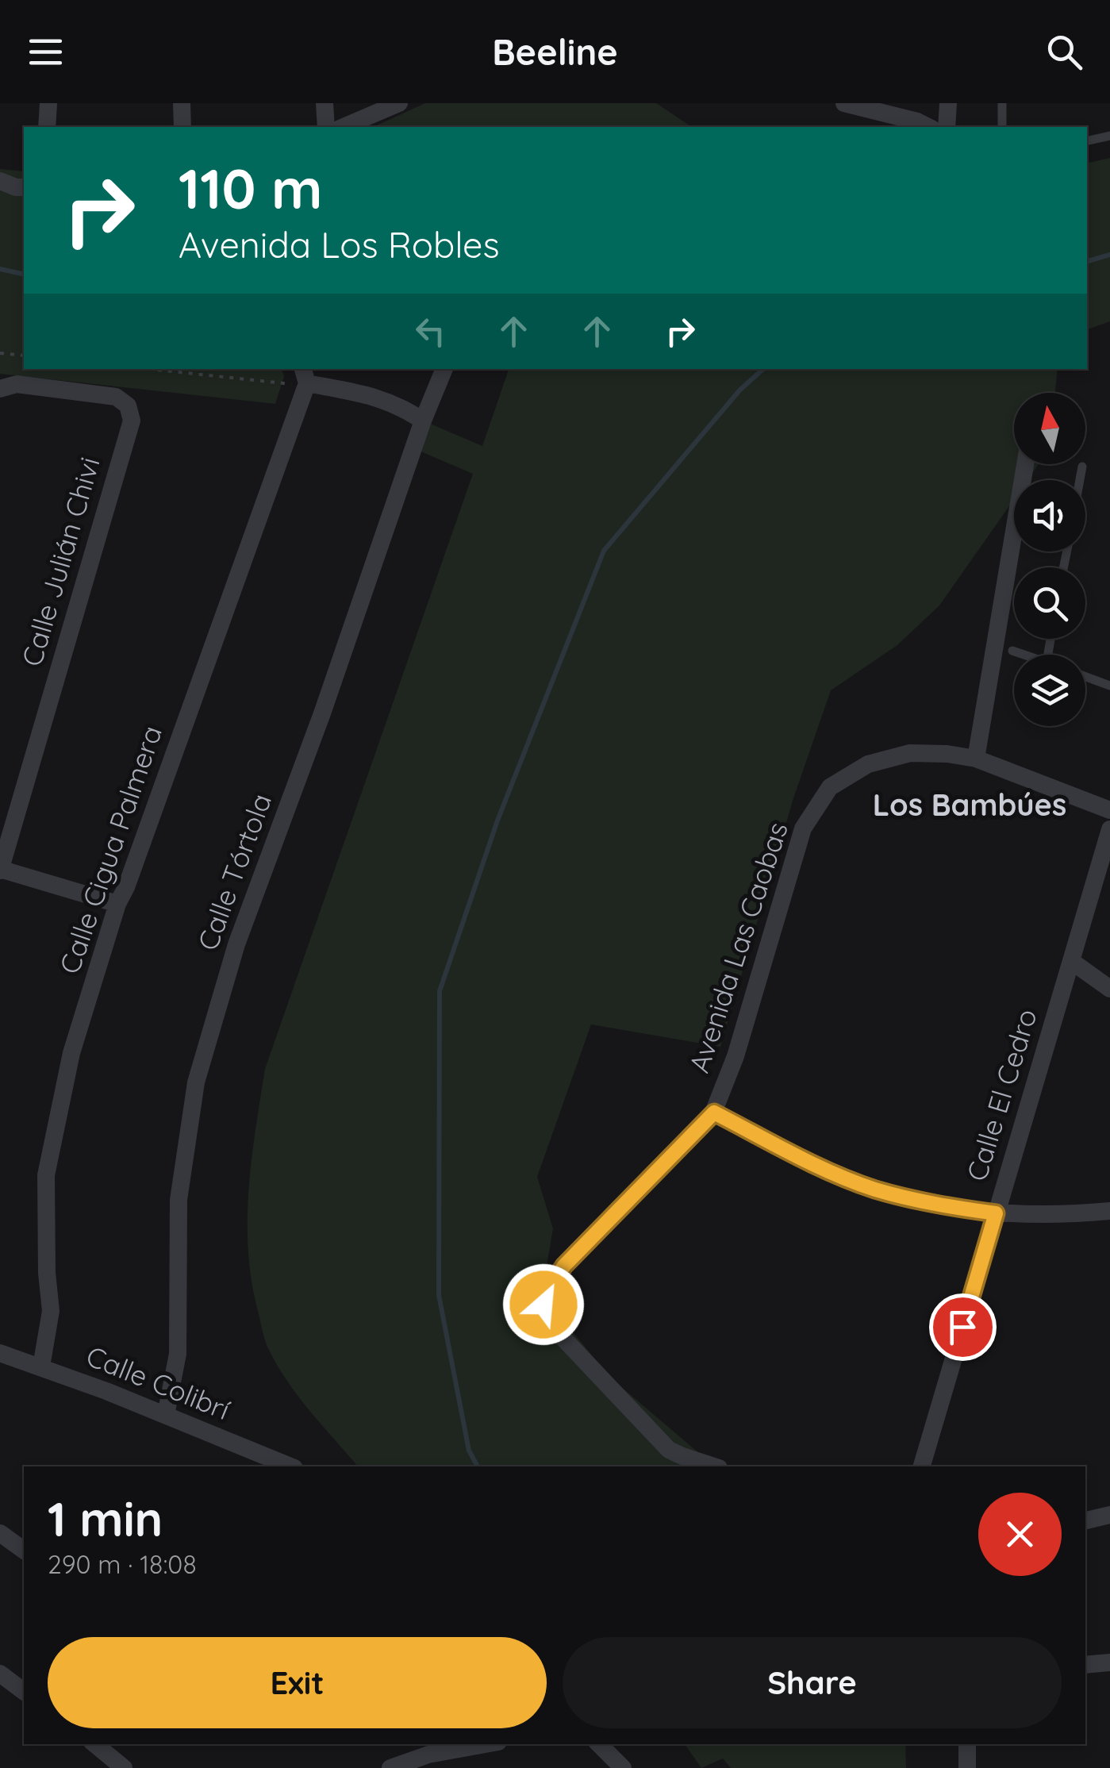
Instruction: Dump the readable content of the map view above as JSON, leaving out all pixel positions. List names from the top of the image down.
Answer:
{
  "streets": {
    "street": [
      "Calle Julián Chivi",
      "Calle Cigua Palmera",
      "Calle Tórtola",
      "Avenida Las Caobas",
      "Calle El Cedro",
      "Calle Colibrí"
    ]
  },
  "crossings": [
    ["Calle Cigua Palmera", "Calle Colibrí"],
    ["Calle Tórtola", "Calle Colibrí"]
  ],
  "districts": ["Los Bambúes"],
  "north": "top",
  "page": {
    "header": "Beeline",
    "turn": ["110 m", "Avenida Los Robles"],
    "heading": ["1 min", "290 m · 18:08"],
    "buttons": ["Exit", "Share"]
  }
}
